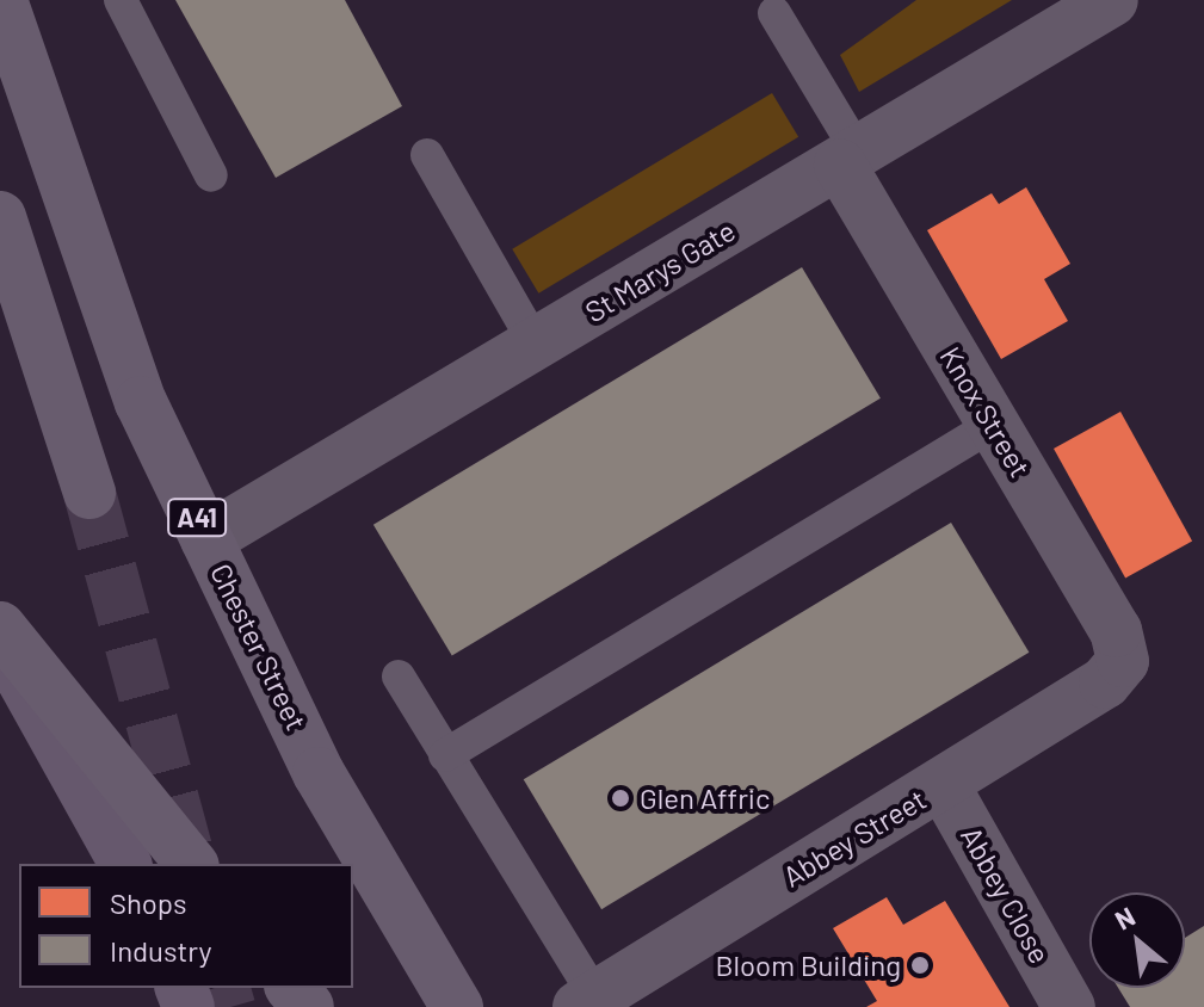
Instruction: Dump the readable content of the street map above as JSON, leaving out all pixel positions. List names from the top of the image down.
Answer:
{
  "streets": {
    "highway": ["A41", "Chester Street"],
    "street": [
      "St Marys Gate",
      "Knox Street",
      "Abbey Street",
      "Abbey Close"
    ]
  },
  "crossings": [
    ["St Marys Gate", "Knox Street"],
    ["St Marys Gate", "Chester Street"],
    ["Knox Street", "Abbey Street"],
    ["Abbey Street", "Abbey Close"]
  ],
  "places": ["Glen Affric", "Bloom Building"],
  "legend": ["Shops", "Industry"],
  "north": "top left"
}
